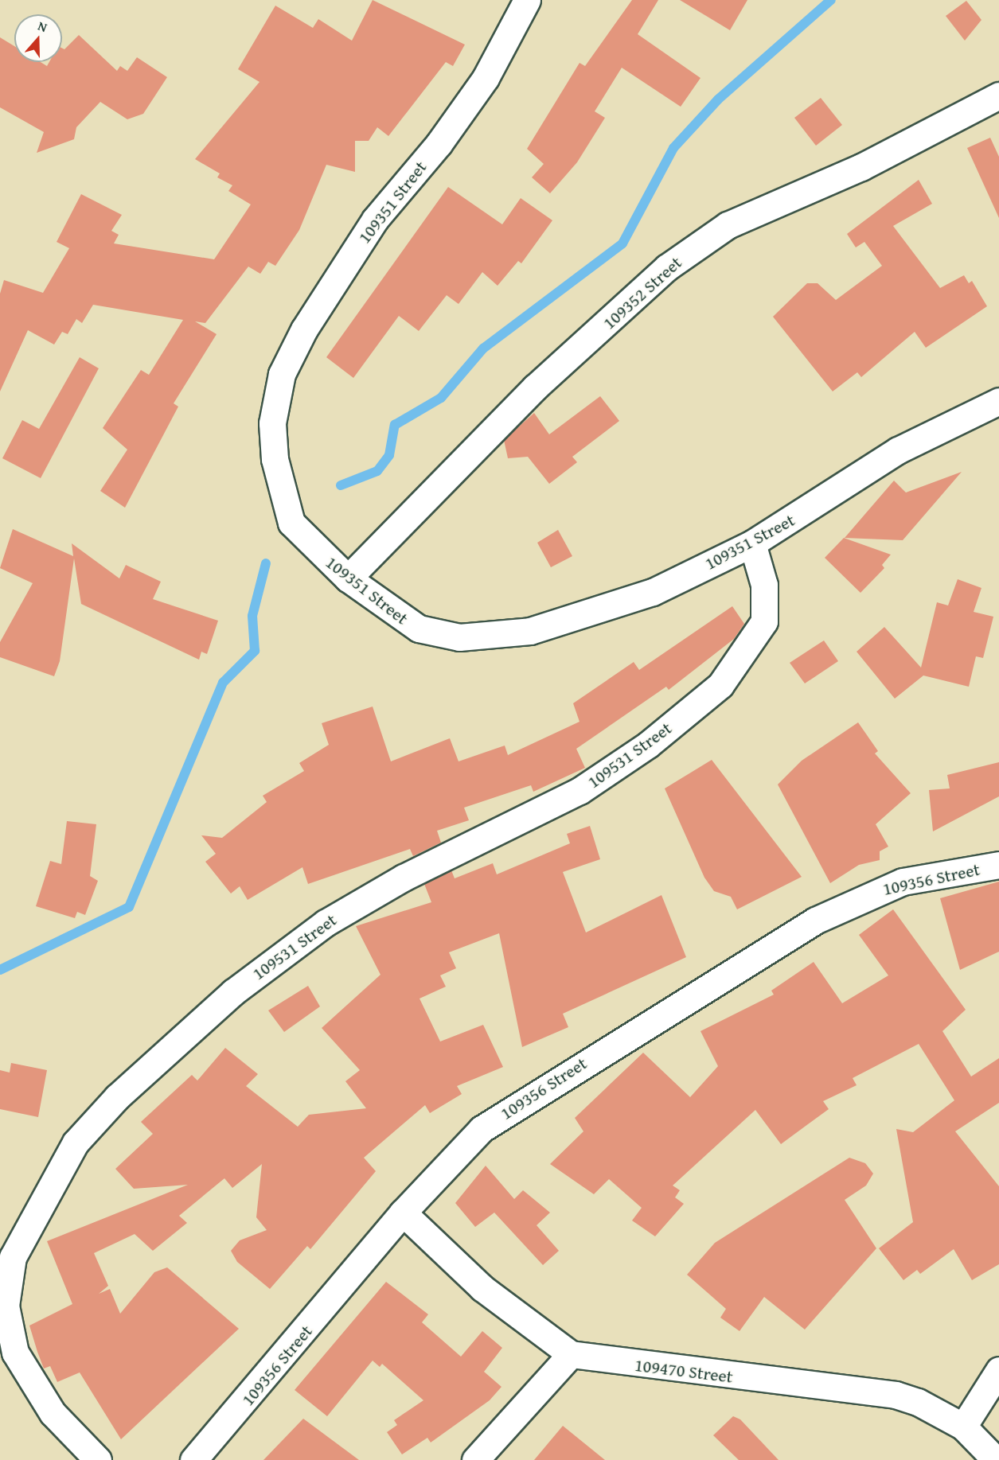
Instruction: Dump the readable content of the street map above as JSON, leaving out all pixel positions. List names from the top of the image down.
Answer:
{
  "streets": {
    "street": [
      "109351 Street",
      "109352 Street",
      "109531 Street",
      "109356 Street",
      "109470 Street"
    ]
  },
  "crossings": [
    ["109351 Street", "109352 Street"],
    ["109351 Street", "109531 Street"],
    ["109356 Street", "109470 Street"]
  ],
  "north": "top"
}
